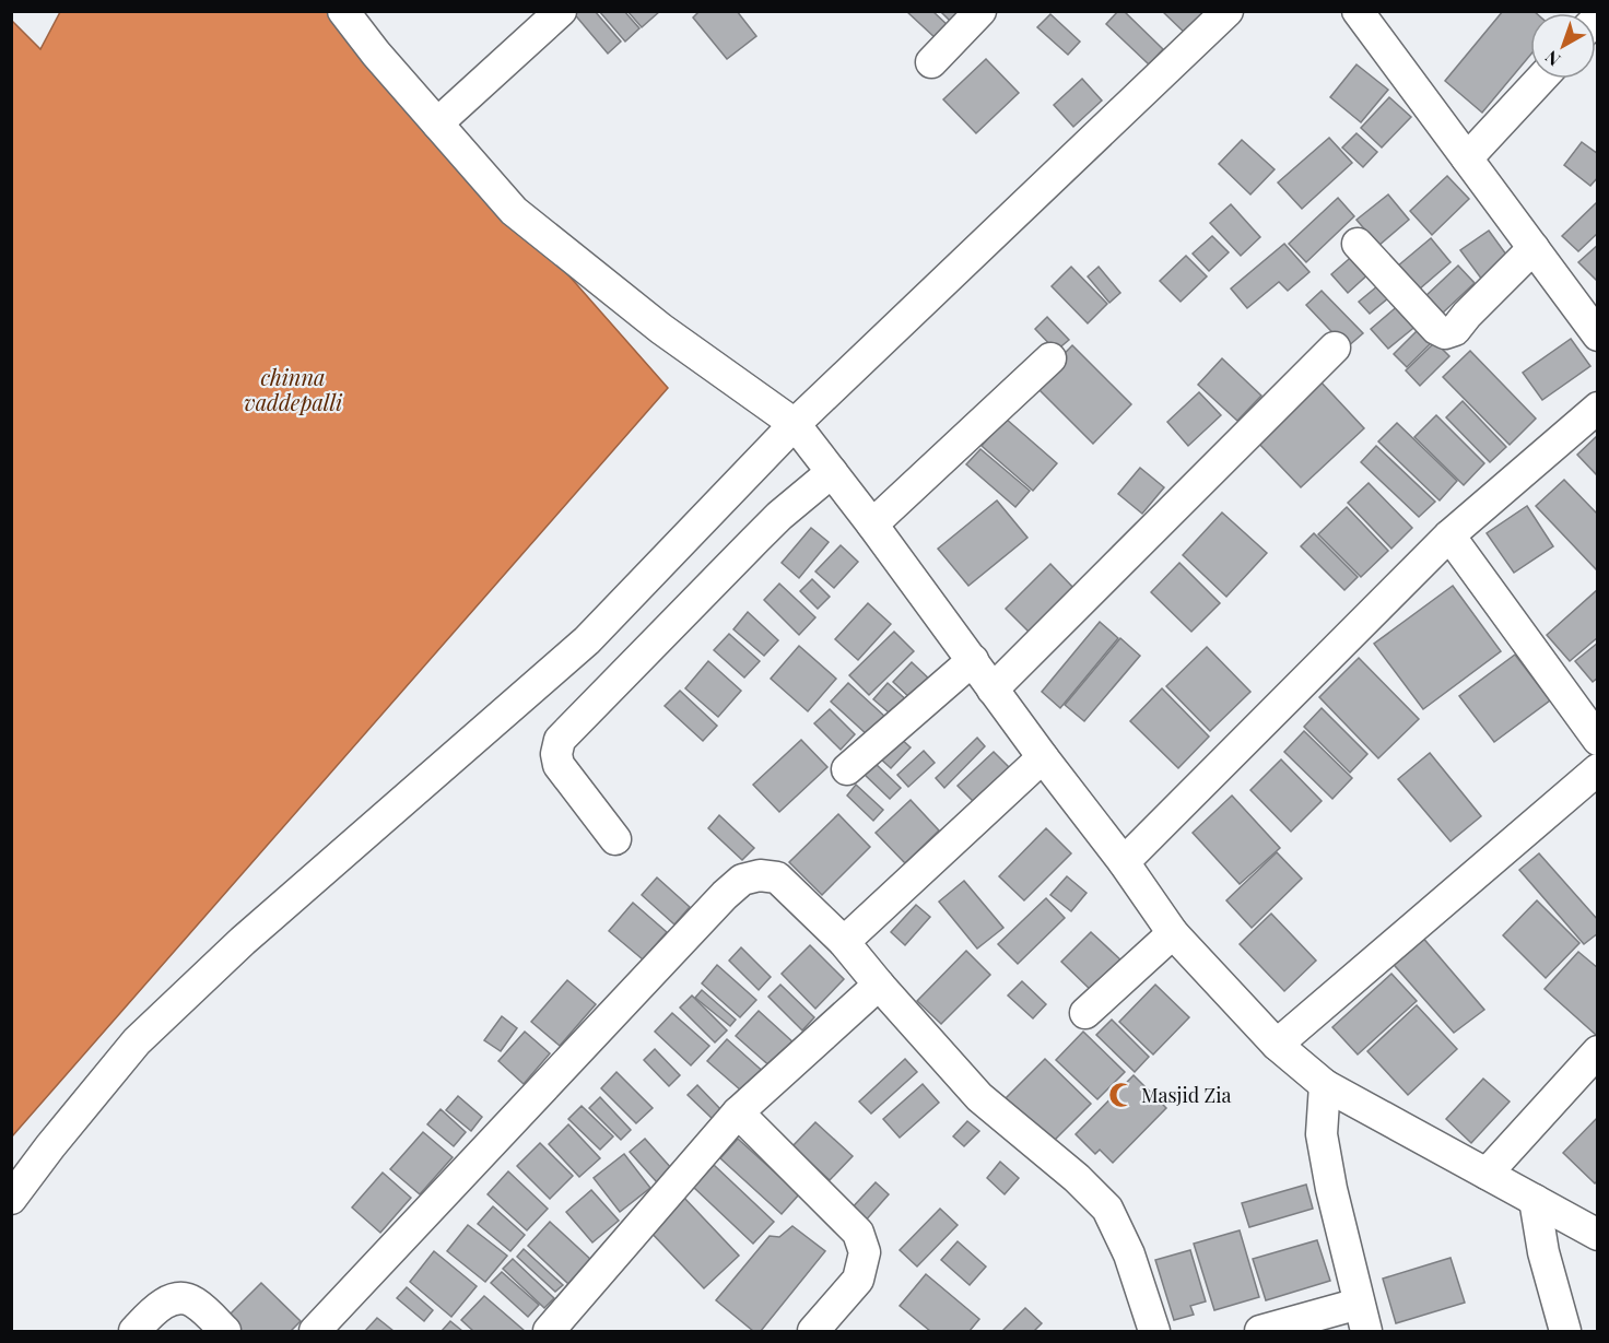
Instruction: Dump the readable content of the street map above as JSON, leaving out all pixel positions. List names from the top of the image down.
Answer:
{
  "water": ["chinna vaddepalli"],
  "places": {
    "mosque": ["Masjid Zia"]
  },
  "north": "bottom left"
}
